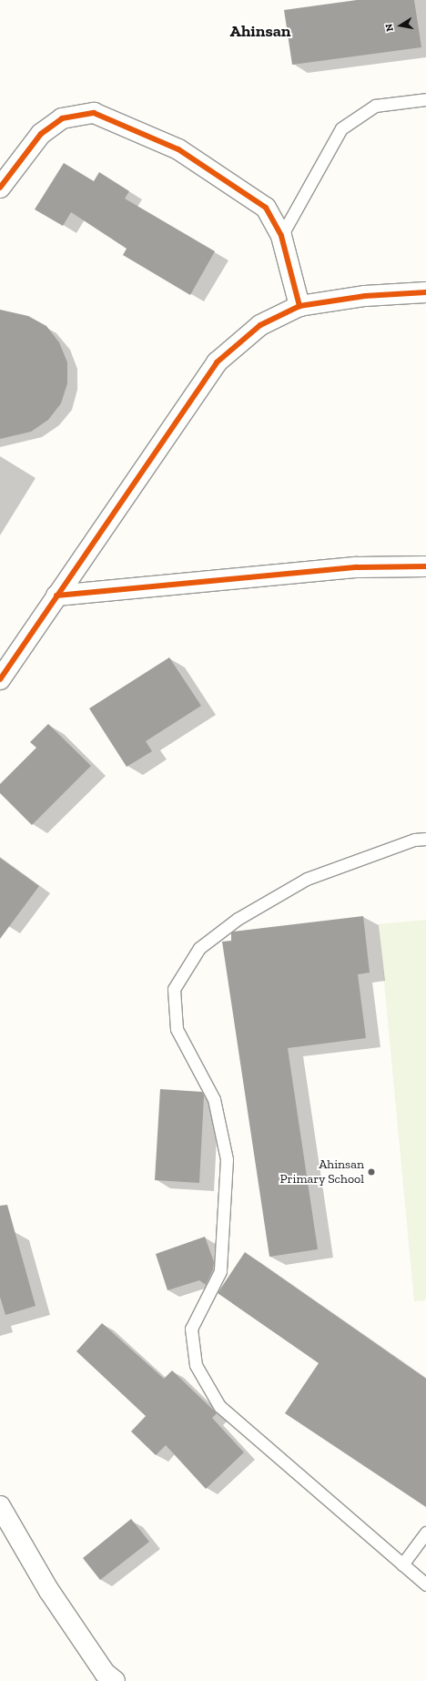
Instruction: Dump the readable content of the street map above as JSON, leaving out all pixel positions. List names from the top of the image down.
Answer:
{
  "districts": ["Ahinsan"],
  "places": ["Ahinsan Primary School"],
  "north": "left"
}
